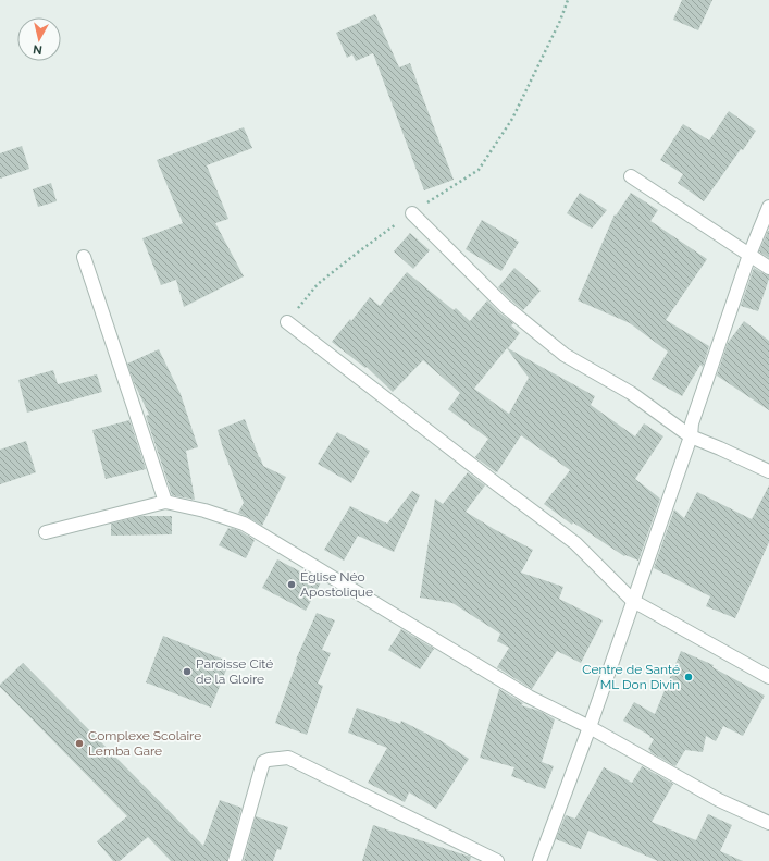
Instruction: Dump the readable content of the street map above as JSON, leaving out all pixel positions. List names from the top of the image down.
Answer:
{
  "places": [
    "Église Néo Apostolique",
    "Paroisse Cité de la Gloire",
    "Centre de Santé ML Don Divin",
    "Complexe Scolaire Lemba Gare"
  ],
  "north": "bottom"
}
